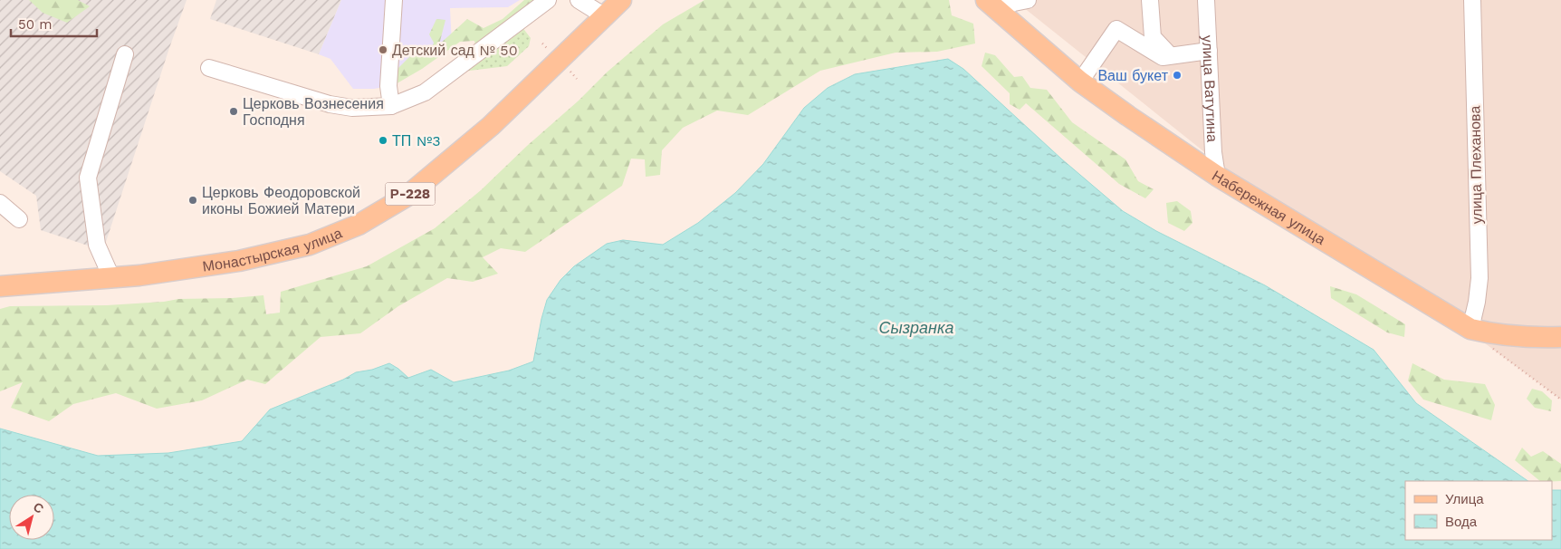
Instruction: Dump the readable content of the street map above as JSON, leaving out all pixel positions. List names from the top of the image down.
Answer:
{
  "streets": {
    "main road": ["Р-228", "Набережная улица", "Монастырская улица"],
    "street": ["улица Ватутина", "улица Плеханова"]
  },
  "crossings": [
    ["улица Ватутина", "Набережная улица"],
    ["улица Плеханова", "Набережная улица"]
  ],
  "water": ["Сызранка"],
  "places": [
    "Детский сад № 50",
    "Ваш букет",
    "Церковь Вознесения Господня",
    "ТП №3",
    "Церковь Феодоровской иконы Божией Матери"
  ],
  "legend": ["Улица", "Вода"],
  "scale_bar": "50 m",
  "north": "top right"
}
